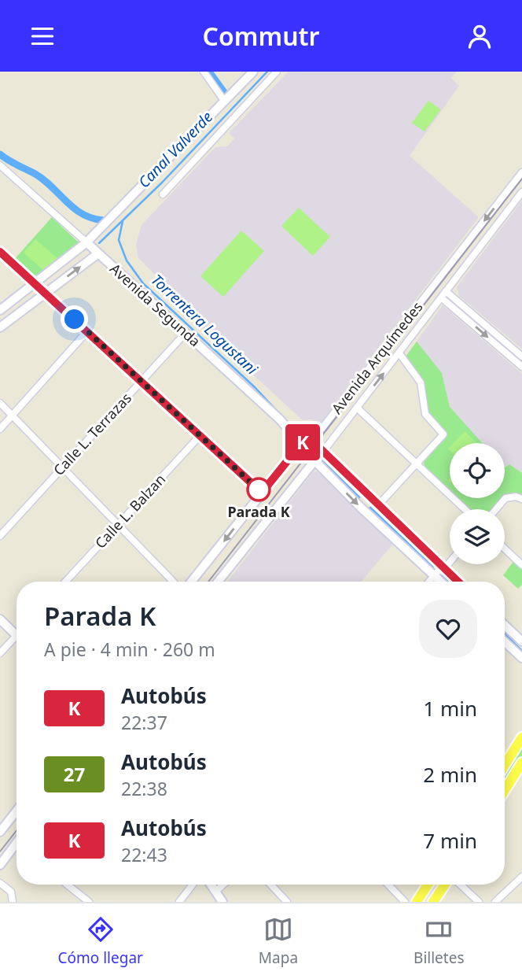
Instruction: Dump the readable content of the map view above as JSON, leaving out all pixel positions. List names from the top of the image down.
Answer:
{
  "streets": {
    "main road": ["Avenida Segunda", "Avenida Arquímedes"],
    "street": ["Calle L. Terrazas", "Calle L. Balzan"]
  },
  "crossings": [
    ["Avenida Segunda", "Avenida Arquímedes"],
    ["Avenida Segunda", "Calle L. Terrazas"]
  ],
  "water": ["Canal Valverde", "Torrentera Logustani"],
  "places": ["Parada K"],
  "lines": ["bus line K"],
  "page": {
    "header": "Commutr",
    "on_map": "K",
    "heading": ["Parada K", "A pie · 4 min · 260 m"],
    "list": [
      {
        "mark": "K",
        "name": "Autobús",
        "note": "22:37",
        "value": "1 min"
      },
      {
        "mark": "27",
        "name": "Autobús",
        "note": "22:38",
        "value": "2 min"
      },
      {
        "mark": "K",
        "name": "Autobús",
        "note": "22:43",
        "value": "7 min"
      }
    ],
    "tabs": ["Cómo llegar", "Mapa", "Billetes"]
  }
}
